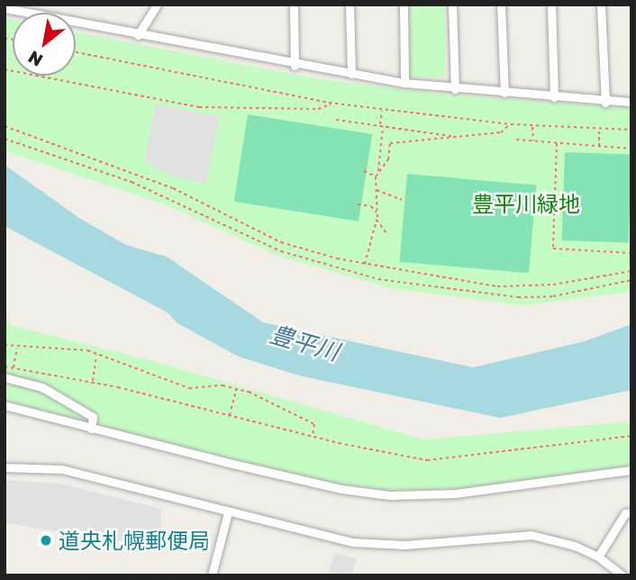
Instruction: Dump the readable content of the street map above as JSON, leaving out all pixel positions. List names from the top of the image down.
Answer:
{
  "water": ["豊平川"],
  "parks": ["豊平川緑地"],
  "places": ["道央札幌郵便局"],
  "north": "bottom left"
}
